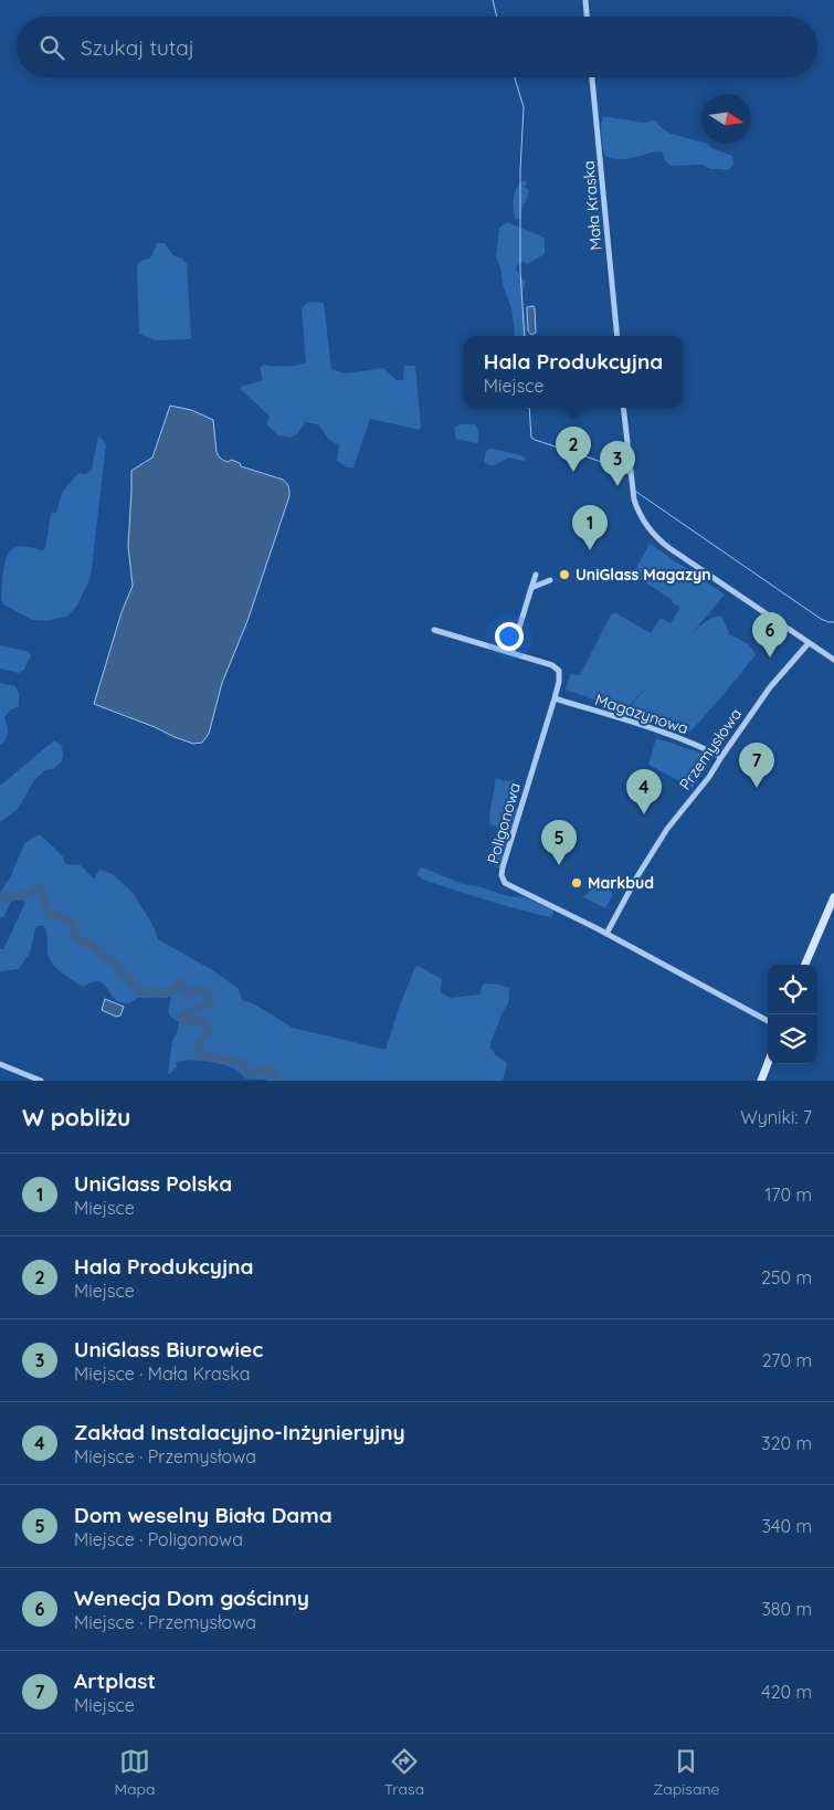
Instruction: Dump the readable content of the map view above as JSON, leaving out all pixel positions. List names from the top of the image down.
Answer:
{
  "streets": {
    "street": [
      "Mała Kraska",
      "Magazynowa",
      "Przemysłowa",
      "Poligonowa"
    ]
  },
  "crossings": [
    ["Magazynowa", "Przemysłowa"],
    ["Magazynowa", "Poligonowa"],
    ["Przemysłowa", "Poligonowa"]
  ],
  "places": ["UniGlass Magazyn", "Markbud"],
  "north": "right",
  "page": {
    "search": "Szukaj tutaj",
    "popup": ["Hala Produkcyjna", "Miejsce"],
    "pins": [
      "2",
      "3",
      "1",
      "6",
      "7",
      "4",
      "5"
    ],
    "heading": ["W pobliżu", "Wyniki: 7"],
    "list": [
      {
        "mark": "1",
        "name": "UniGlass Polska",
        "note": "Miejsce",
        "value": "170 m"
      },
      {
        "mark": "2",
        "name": "Hala Produkcyjna",
        "note": "Miejsce",
        "value": "250 m"
      },
      {
        "mark": "3",
        "name": "UniGlass Biurowiec",
        "note": "Miejsce · Mała Kraska",
        "value": "270 m"
      },
      {
        "mark": "4",
        "name": "Zakład Instalacyjno-Inżynieryjny",
        "note": "Miejsce · Przemysłowa",
        "value": "320 m"
      },
      {
        "mark": "5",
        "name": "Dom weselny Biała Dama",
        "note": "Miejsce · Poligonowa",
        "value": "340 m"
      },
      {
        "mark": "6",
        "name": "Wenecja Dom gościnny",
        "note": "Miejsce · Przemysłowa",
        "value": "380 m"
      },
      {
        "mark": "7",
        "name": "Artplast",
        "note": "Miejsce",
        "value": "420 m"
      }
    ],
    "nav": ["Mapa", "Trasa", "Zapisane"]
  }
}
